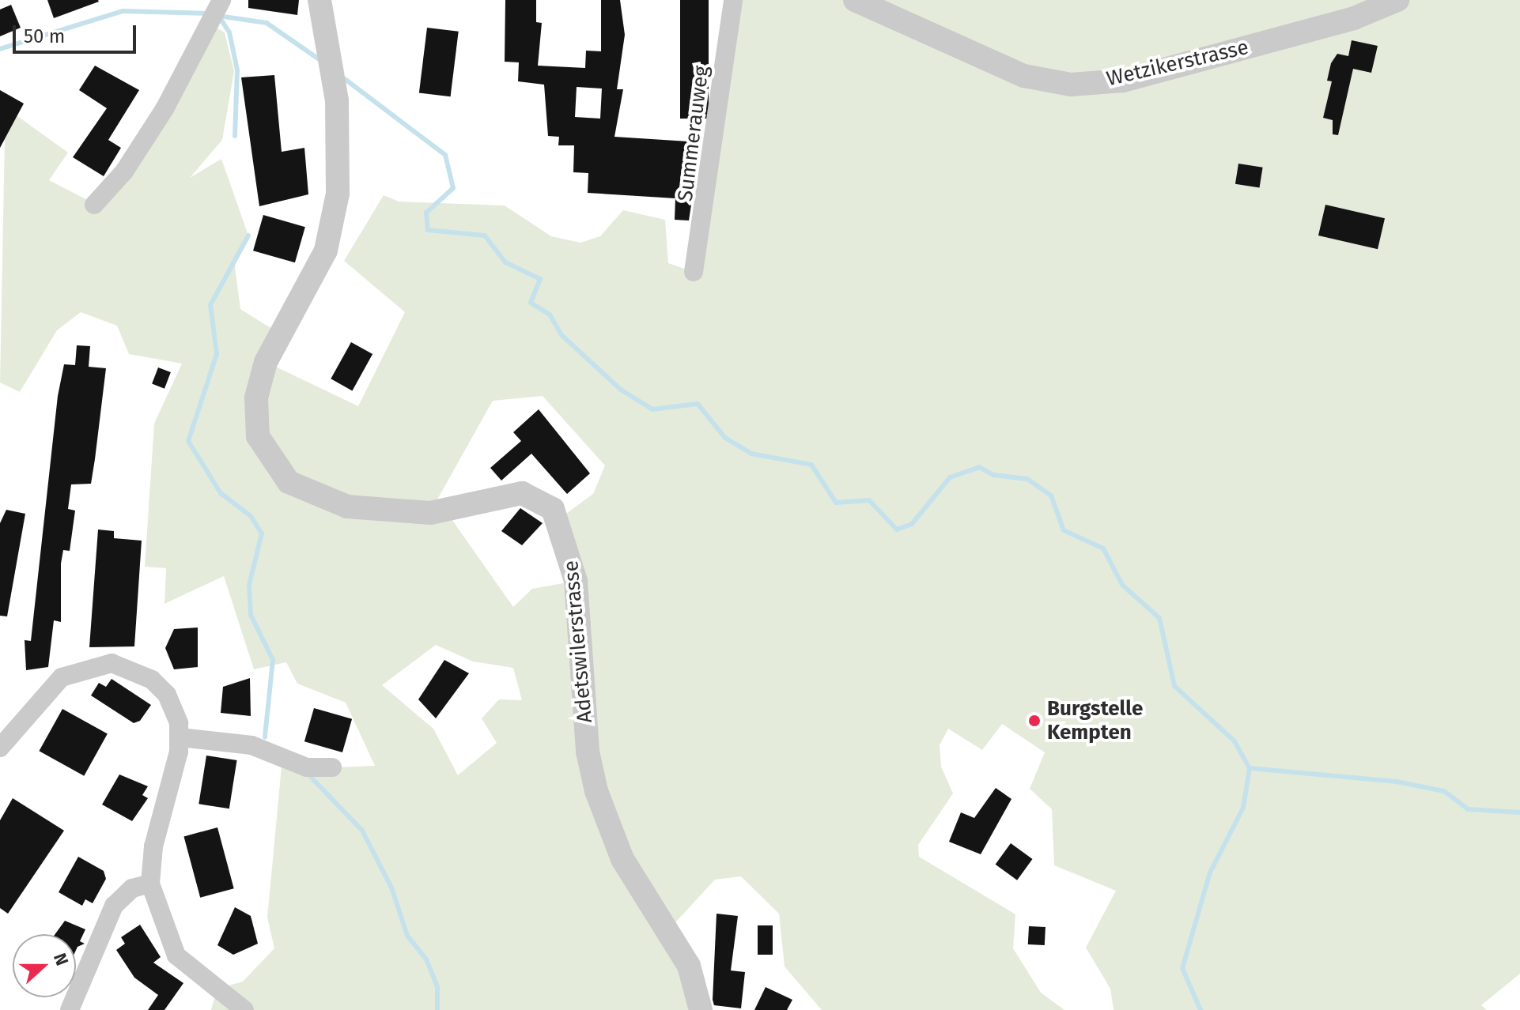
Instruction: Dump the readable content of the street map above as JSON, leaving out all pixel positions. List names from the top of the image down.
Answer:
{
  "streets": {
    "street": ["Wetzikerstrasse", "Summerauweg", "Adetswilerstrasse"]
  },
  "places": ["Burgstelle Kempten"],
  "scale_bar": "50 m",
  "north": "right"
}
